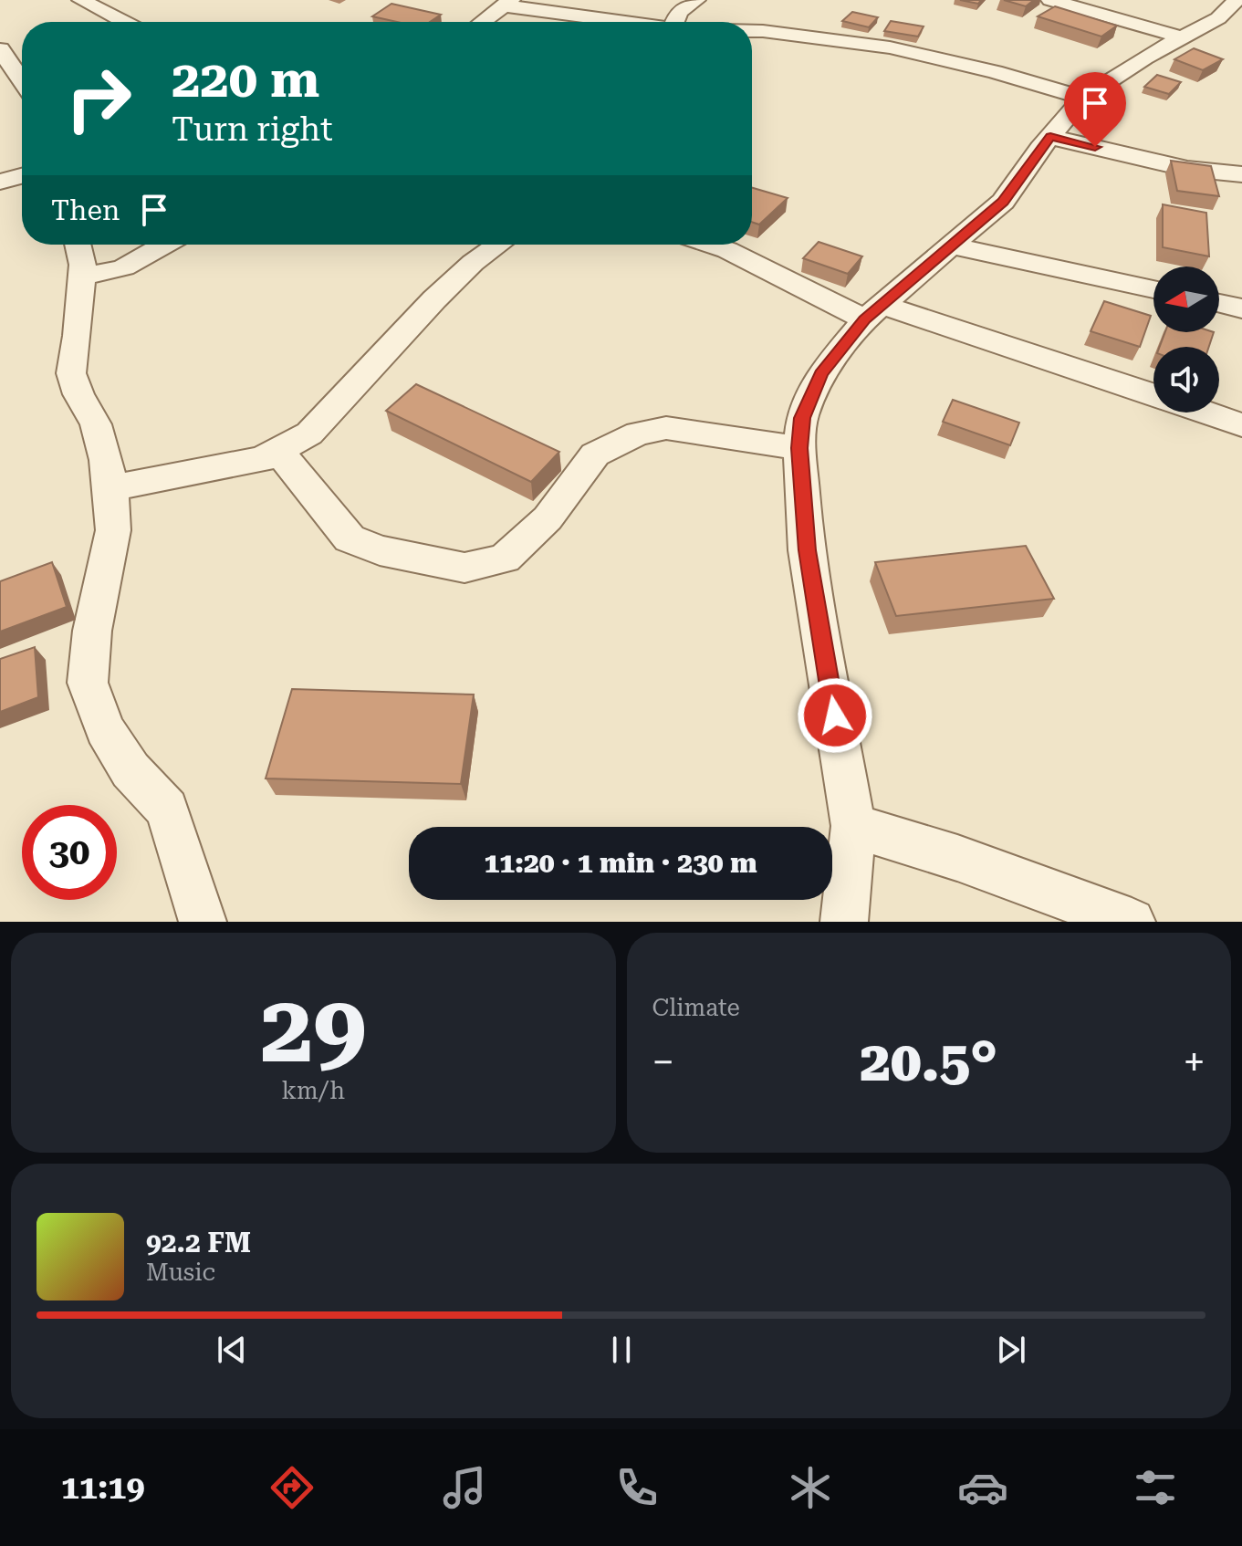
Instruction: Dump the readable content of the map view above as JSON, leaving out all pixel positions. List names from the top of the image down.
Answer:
{
  "north": "left",
  "page": {
    "turn": ["220 m", "Turn right"],
    "then": "Then",
    "limit": "30",
    "trip": "11:20 · 1 min · 230 m",
    "tile": [
      ["29", "km/h"],
      "Climate"
    ],
    "heat": ["−", "20.5°", "+"],
    "song": ["92.2 FM", "Music"],
    "tabs": "11:19"
  }
}
